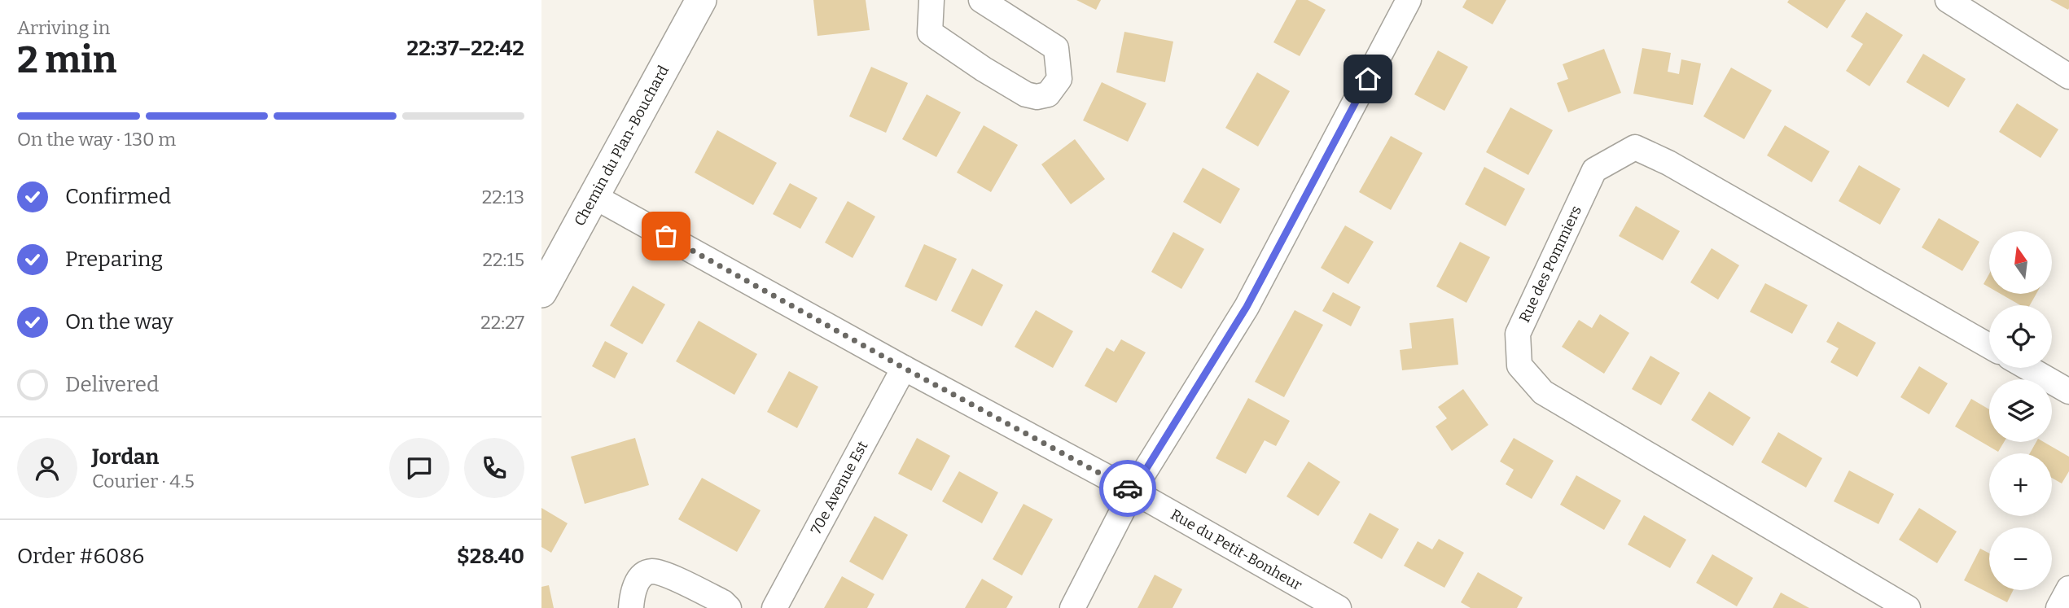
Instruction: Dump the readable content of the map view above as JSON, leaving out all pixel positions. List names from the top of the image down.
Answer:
{
  "streets": {
    "street": [
      "Chemin du Plan-Bouchard",
      "Rue des Pommiers",
      "70e Avenue Est",
      "Rue du Petit-Bonheur"
    ]
  },
  "crossings": [
    ["Chemin du Plan-Bouchard", "Rue du Petit-Bonheur"],
    ["70e Avenue Est", "Rue du Petit-Bonheur"]
  ],
  "north": "top",
  "page": {
    "heading": ["2 min", "Arriving in", "22:37–22:42"],
    "panel": [
      "Jordan",
      "Courier · 4.5",
      "Order #6086",
      "$28.40"
    ],
    "bar": "On the way · 130 m",
    "list": [
      ["Confirmed", "22:13"],
      ["Preparing", "22:15"],
      ["On the way", "22:27"],
      "Delivered"
    ],
    "map_buttons": ["+", "−"]
  }
}
